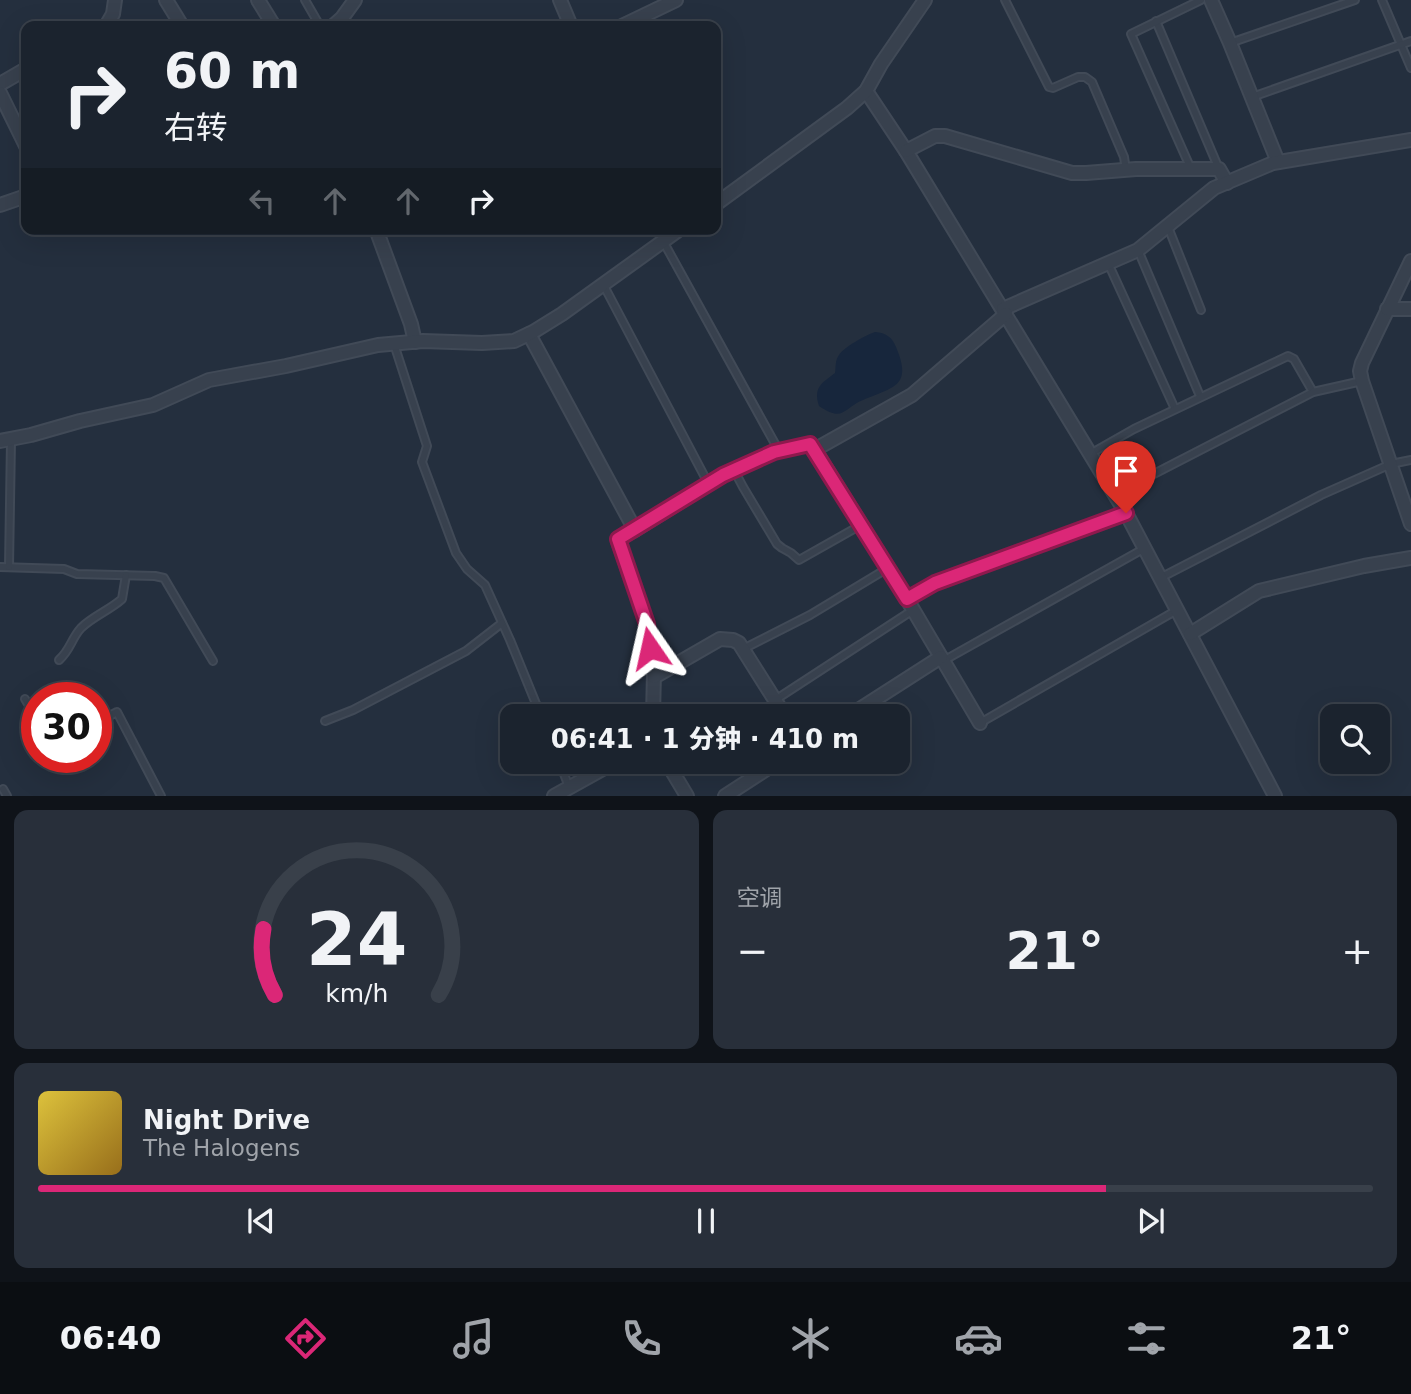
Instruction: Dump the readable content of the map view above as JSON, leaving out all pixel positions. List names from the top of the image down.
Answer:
{
  "page": {
    "turn": ["60 m", "右转"],
    "limit": "30",
    "trip": "06:41 · 1 分钟 · 410 m",
    "tile": "空调",
    "heat": ["−", "21°", "+"],
    "song": ["Night Drive", "The Halogens"],
    "tabs": ["06:40", "21°"],
    "gauge": ["24", "km/h"]
  }
}
